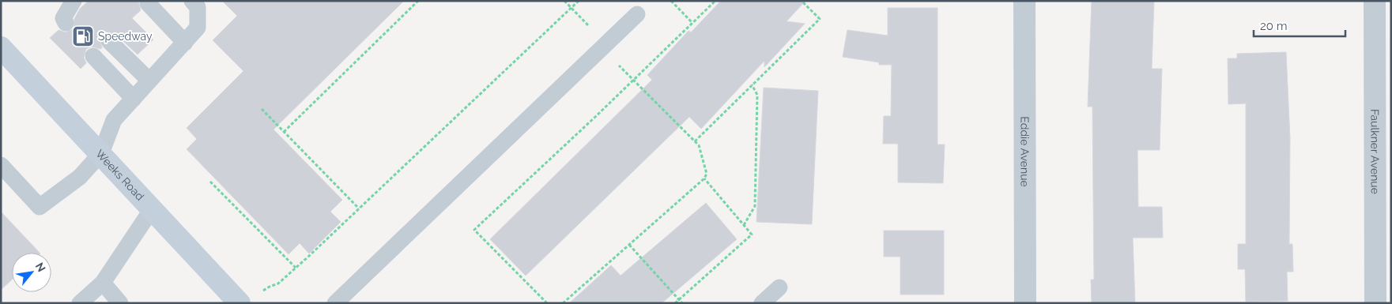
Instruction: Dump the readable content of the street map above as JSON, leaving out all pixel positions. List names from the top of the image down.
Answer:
{
  "streets": {
    "street": ["Eddie Avenue", "Faulkner Avenue", "Weeks Road"]
  },
  "places": {
    "fuel station": ["Speedway"]
  },
  "scale_bar": "20 m",
  "north": "top right"
}
